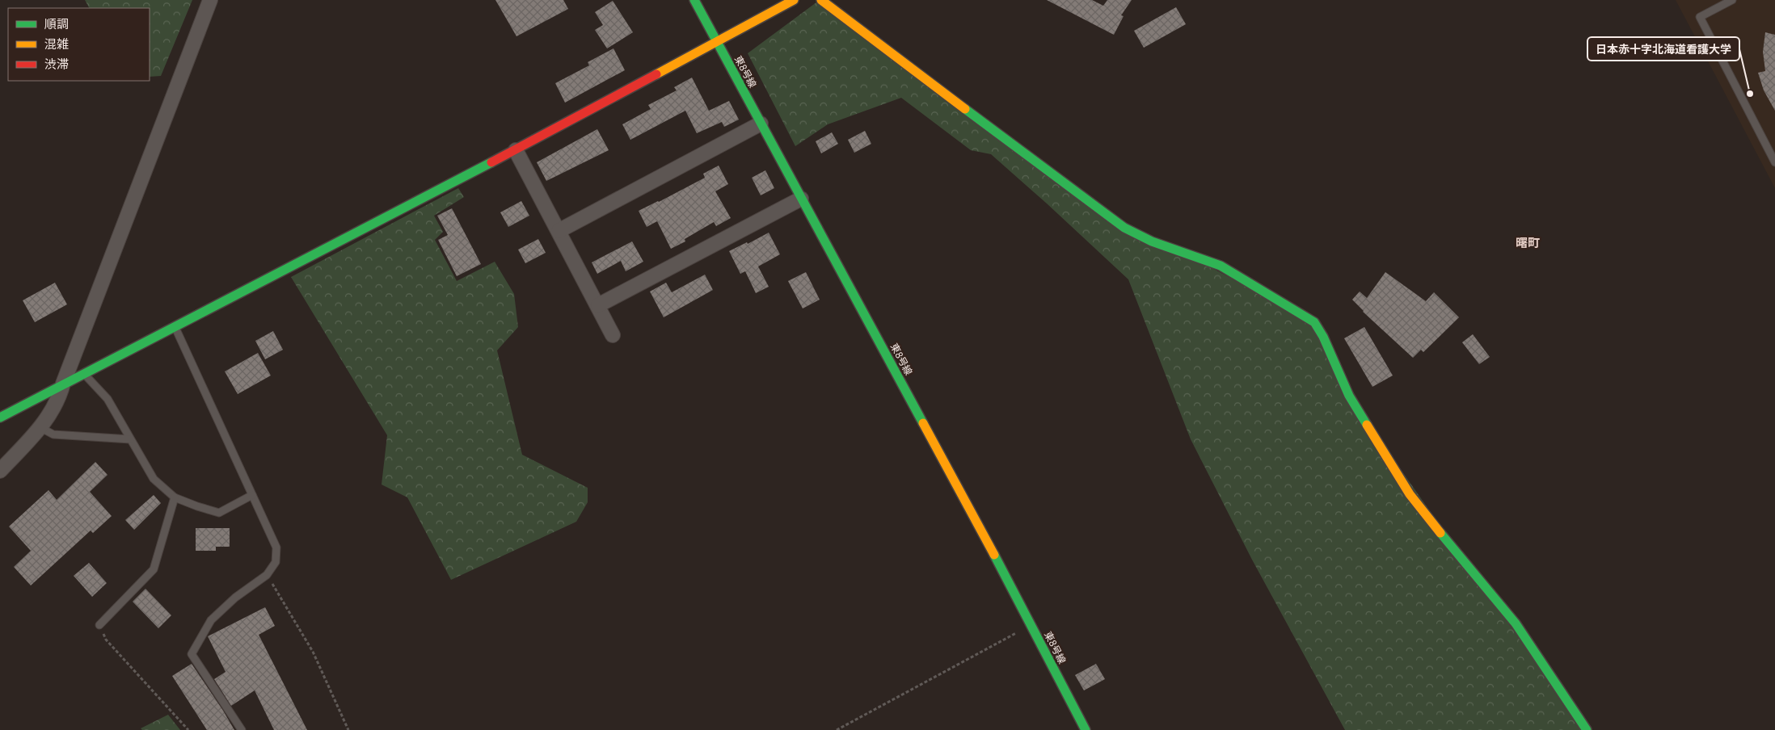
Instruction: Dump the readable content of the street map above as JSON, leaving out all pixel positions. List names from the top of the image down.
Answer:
{
  "streets": {
    "street": ["東8号線"]
  },
  "districts": ["曙町"],
  "places": ["日本赤十字北海道看護大学"],
  "legend": ["順調", "混雑", "渋滞"]
}
